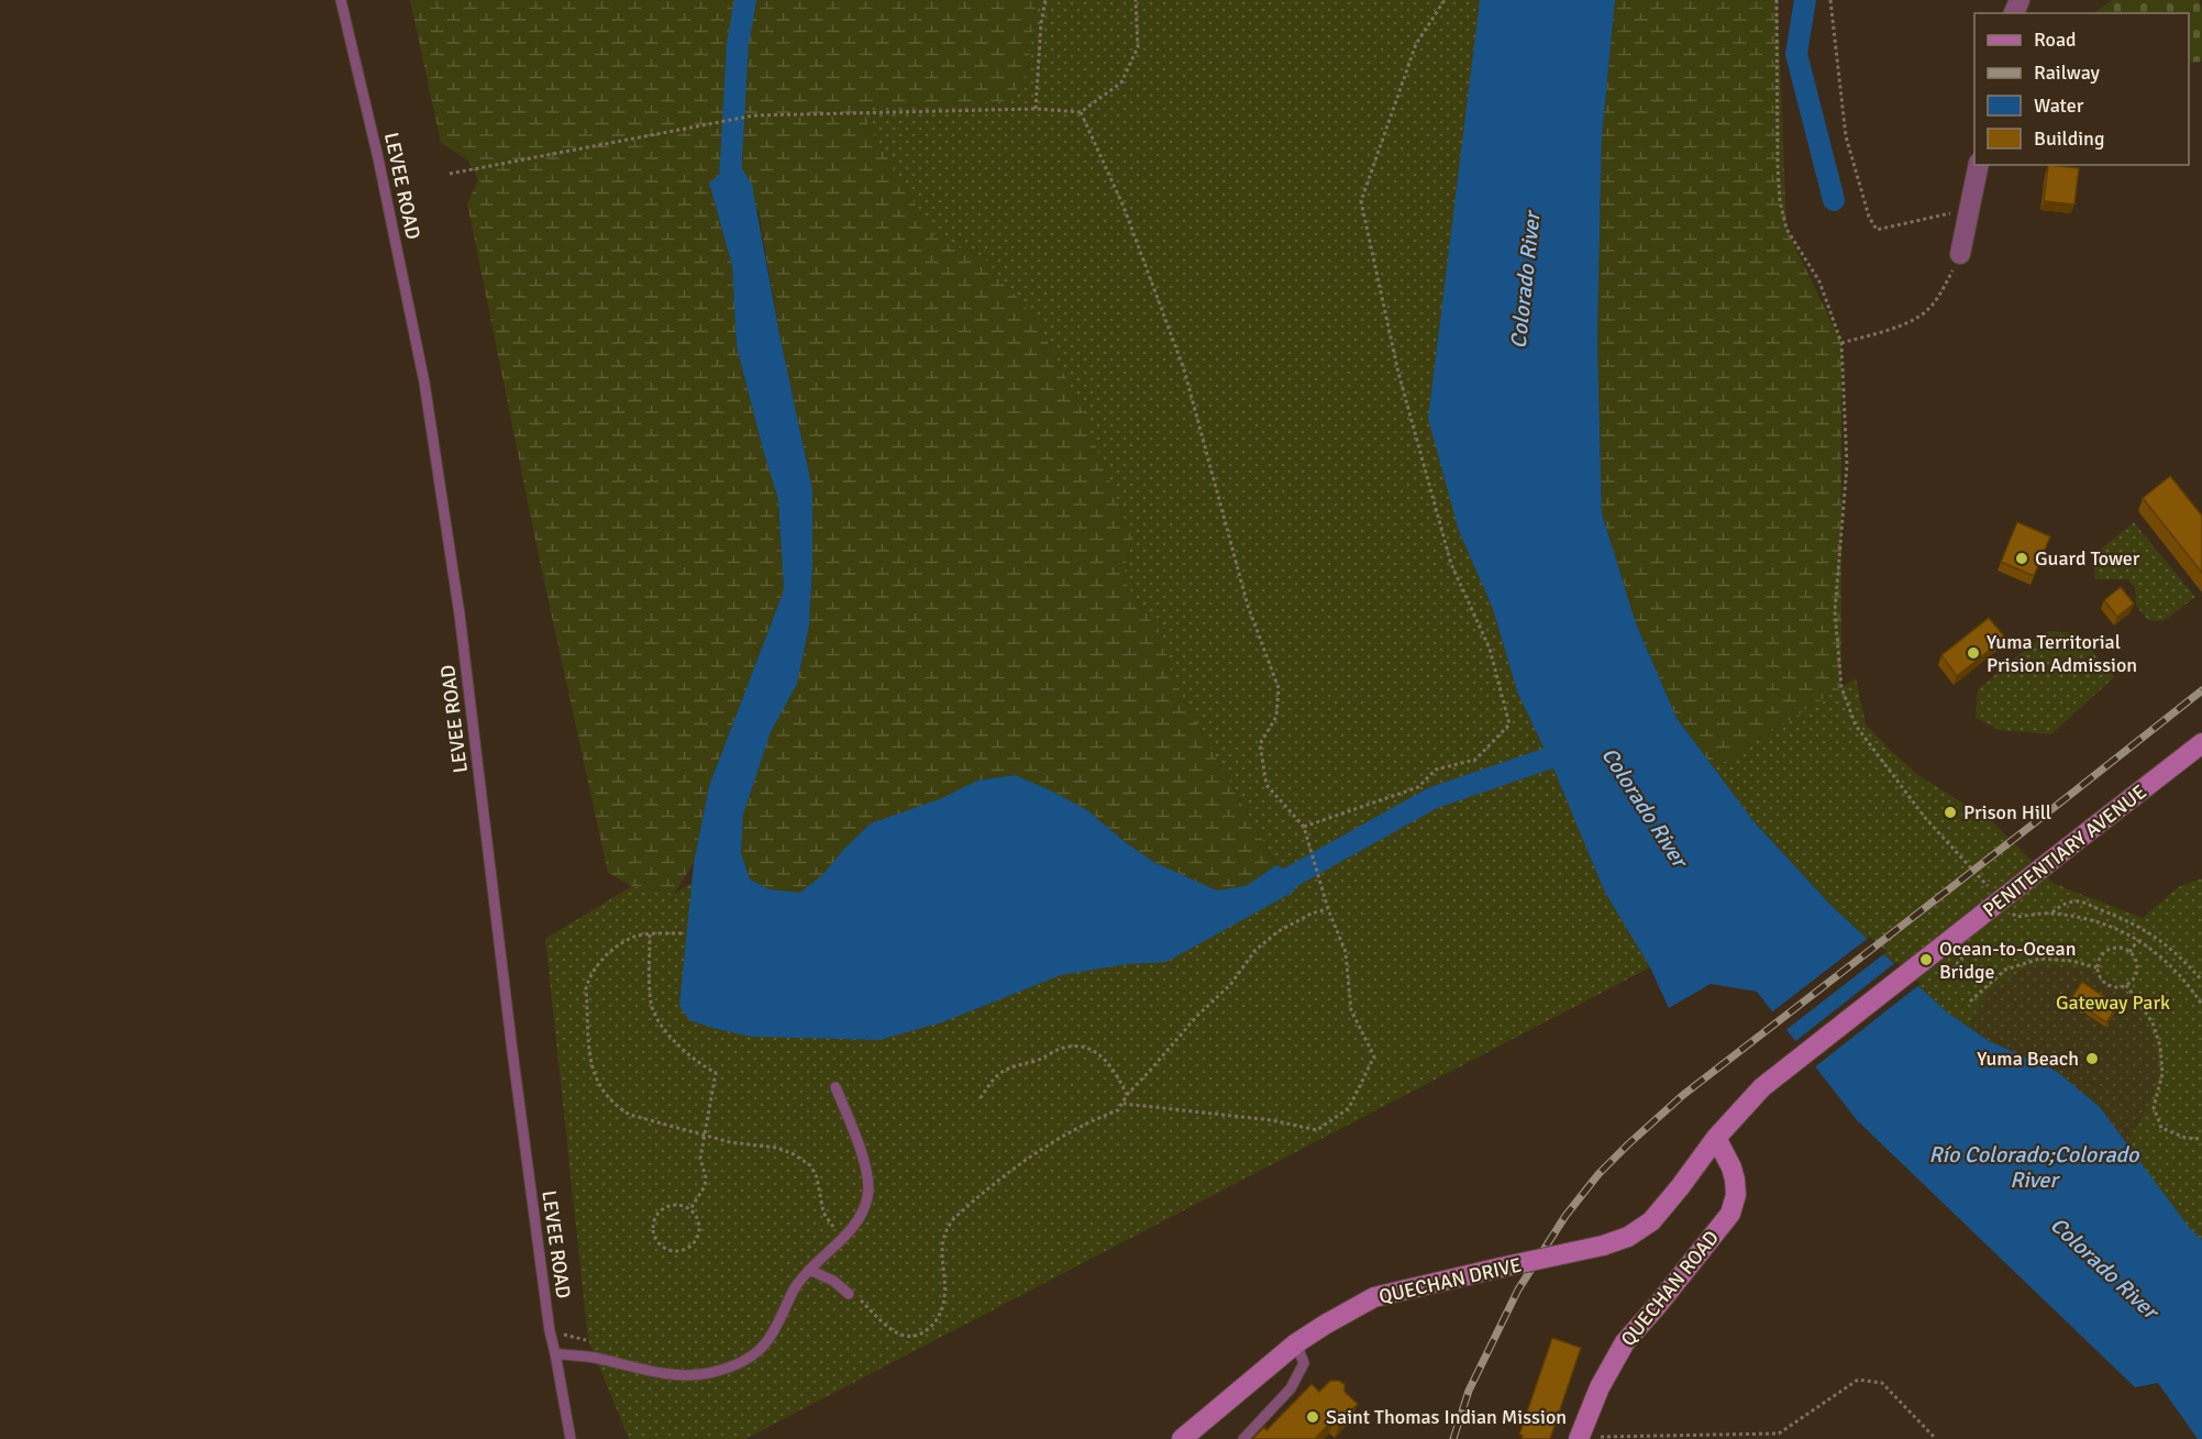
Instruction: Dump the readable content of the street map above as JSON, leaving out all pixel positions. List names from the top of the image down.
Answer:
{
  "streets": {
    "street": ["PENITENTIARY AVENUE", "QUECHAN DRIVE", "QUECHAN ROAD"],
    "lane": ["LEVEE ROAD"]
  },
  "crossings": [
    ["PENITENTIARY AVENUE", "QUECHAN DRIVE"],
    ["PENITENTIARY AVENUE", "QUECHAN ROAD"],
    ["QUECHAN DRIVE", "QUECHAN ROAD"]
  ],
  "water": ["Colorado River", "Río Colorado;Colorado River"],
  "parks": ["Gateway Park"],
  "places": [
    "Guard Tower",
    "Yuma Territorial Prision Admission",
    "Prison Hill",
    "Ocean-to-Ocean Bridge",
    "Yuma Beach",
    "Saint Thomas Indian Mission"
  ],
  "legend": [
    "Road",
    "Railway",
    "Water",
    "Building"
  ]
}
